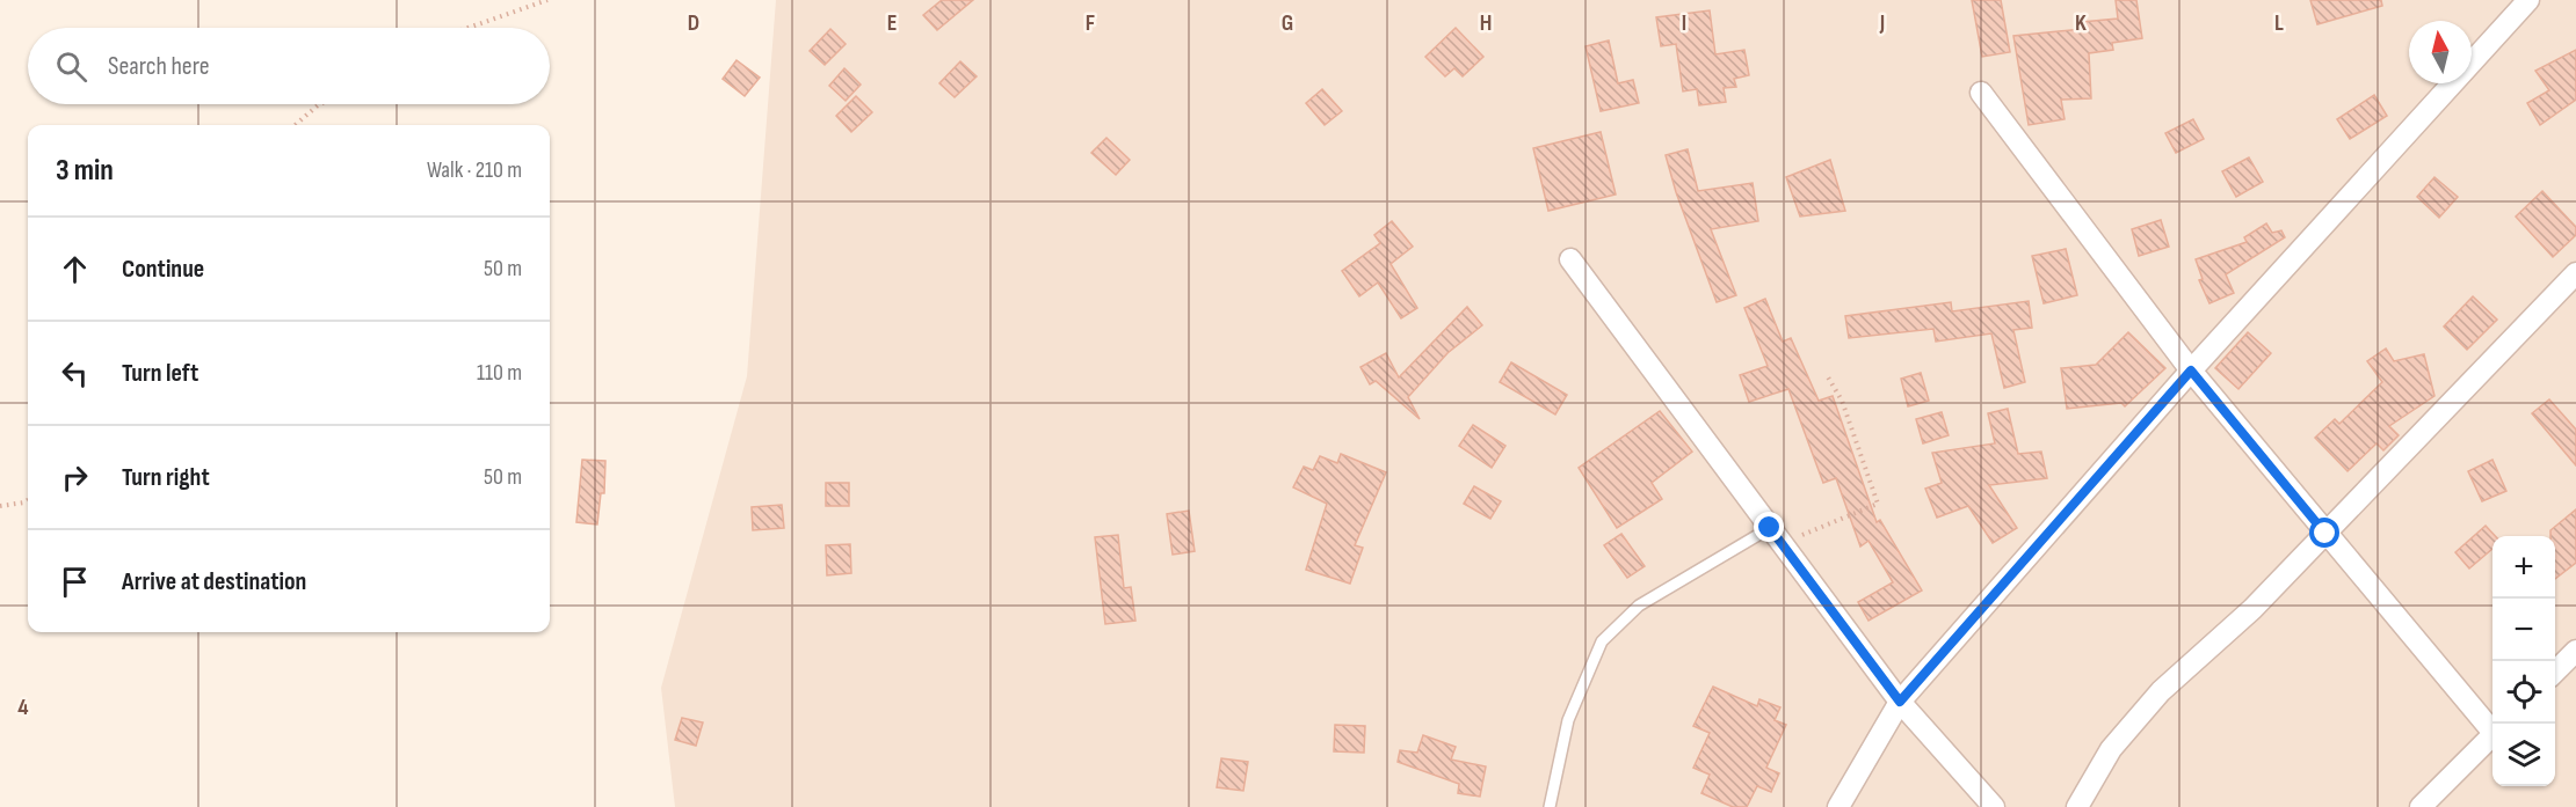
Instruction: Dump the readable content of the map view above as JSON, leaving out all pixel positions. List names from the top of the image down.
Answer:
{
  "north": "top",
  "page": {
    "search": "Search here",
    "heading": ["3 min", "Walk · 210 m"],
    "list": [
      ["Continue", "50 m"],
      ["Turn left", "110 m"],
      ["Turn right", "50 m"],
      "Arrive at destination"
    ],
    "map_buttons": ["+", "−"]
  },
  "grid": {
    "columns": [
      "D",
      "E",
      "F",
      "G",
      "H",
      "I",
      "J",
      "K",
      "L"
    ],
    "rows": ["4"]
  }
}
